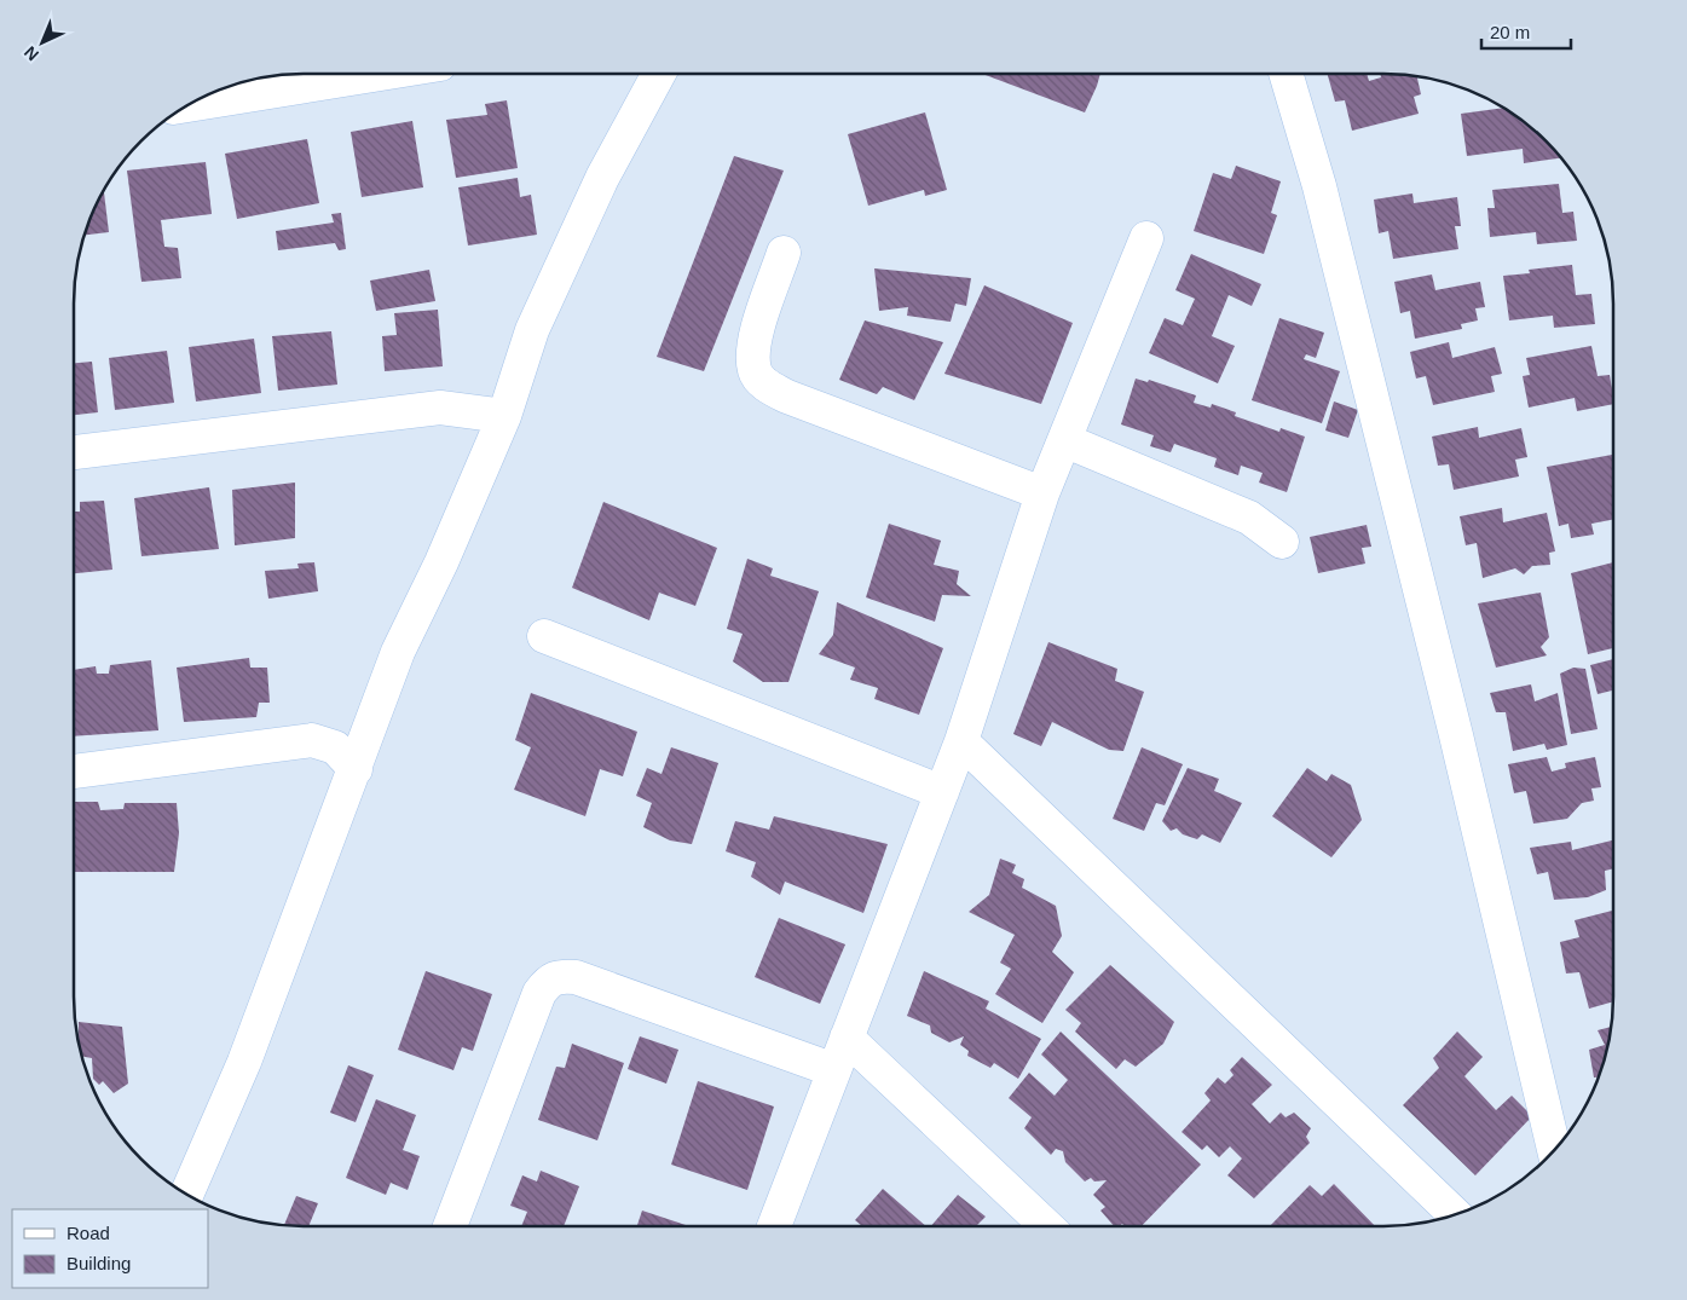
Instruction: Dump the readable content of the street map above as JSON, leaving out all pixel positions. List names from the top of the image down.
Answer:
{
  "legend": ["Road", "Building"],
  "scale_bar": "20 m",
  "north": "bottom left"
}
